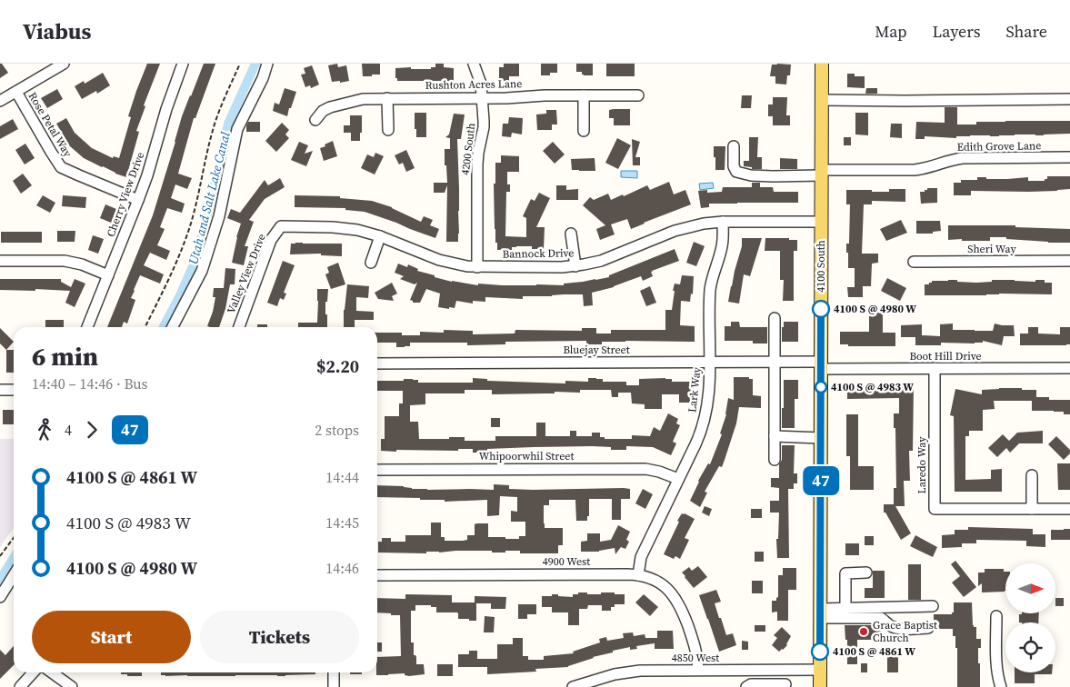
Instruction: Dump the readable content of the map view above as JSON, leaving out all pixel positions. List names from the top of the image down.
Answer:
{
  "streets": {
    "main road": ["4100 South"],
    "street": [
      "Rushton Acres Lane",
      "Rose Petal Way",
      "Edith Grove Lane",
      "4200 South",
      "Cherry View Drive",
      "Sheri Way",
      "Bannock Drive",
      "Valley View Drive",
      "Bluejay Street",
      "Boot Hill Drive",
      "Lark Way",
      "Whipoorwhil Street",
      "Laredo Way",
      "4900 West",
      "4850 West"
    ]
  },
  "crossings": [
    ["Rushton Acres Lane", "4200 South"],
    ["Rose Petal Way", "Cherry View Drive"],
    ["Edith Grove Lane", "4100 South"],
    ["4200 South", "Bannock Drive"],
    ["Bannock Drive", "4100 South"],
    ["Bannock Drive", "Valley View Drive"],
    ["Bannock Drive", "Lark Way"],
    ["4100 South", "Bluejay Street"],
    ["4100 South", "Boot Hill Drive"],
    ["4100 South", "4850 West"],
    ["Bluejay Street", "Boot Hill Drive"],
    ["Bluejay Street", "Lark Way"],
    ["Boot Hill Drive", "Laredo Way"],
    ["Lark Way", "Whipoorwhil Street"],
    ["Lark Way", "4900 West"],
    ["4900 West", "4850 West"]
  ],
  "water": ["Utah and Salt Lake Canal"],
  "places": [
    "4100 S @ 4980 W",
    "4100 S @ 4983 W",
    "Grace Baptist Church",
    "4100 S @ 4861 W"
  ],
  "lines": ["bus line 47"],
  "north": "right",
  "page": {
    "header": "Viabus",
    "nav": ["Map", "Layers", "Share"],
    "on_map": "47",
    "heading": ["6 min", "14:40 – 14:46 · Bus", "$2.20"],
    "legs": ["4", "47", "2 stops"],
    "list": [
      {
        "name": "4100 S @ 4861 W",
        "value": "14:44"
      },
      {
        "name": "4100 S @ 4983 W",
        "value": "14:45"
      },
      {
        "name": "4100 S @ 4980 W",
        "value": "14:46"
      }
    ],
    "buttons": ["Start", "Tickets"]
  }
}
